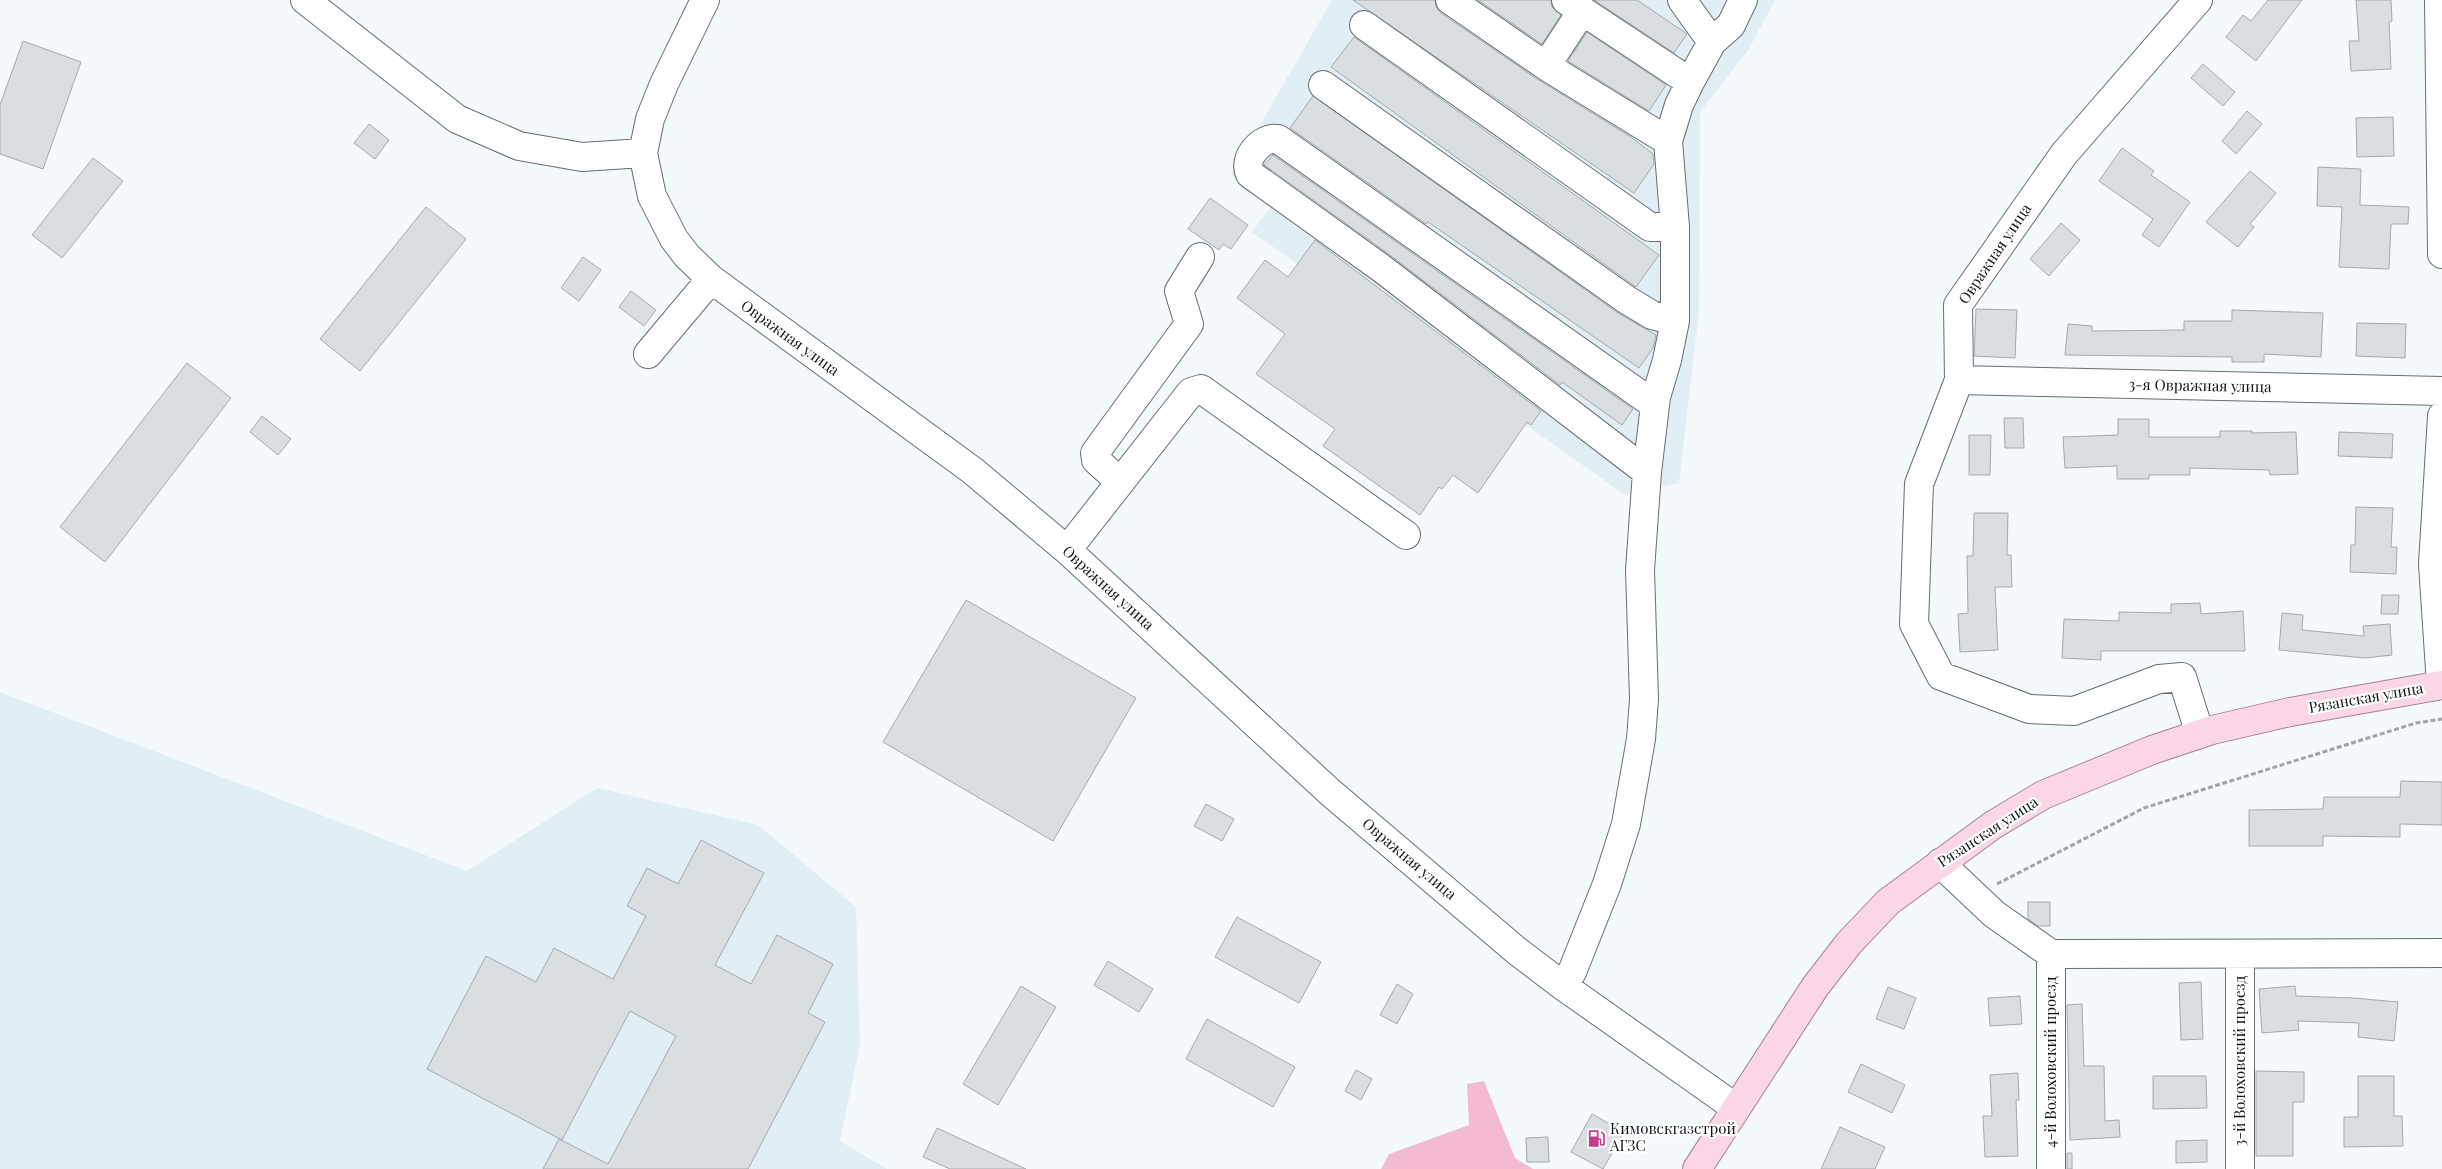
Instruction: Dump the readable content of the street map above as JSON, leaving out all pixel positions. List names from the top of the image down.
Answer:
{
  "streets": {
    "main road": ["Рязанская улица"],
    "street": [
      "Овражная улица",
      "3-я Овражная улица",
      "3-й Волоховский проезд",
      "4-й Волоховский проезд"
    ]
  },
  "crossings": [
    ["Овражная улица", "3-я Овражная улица"],
    ["Овражная улица", "Рязанская улица"]
  ],
  "places": {
    "fuel station": ["Кимовскгазстрой АГЗС"]
  }
}
